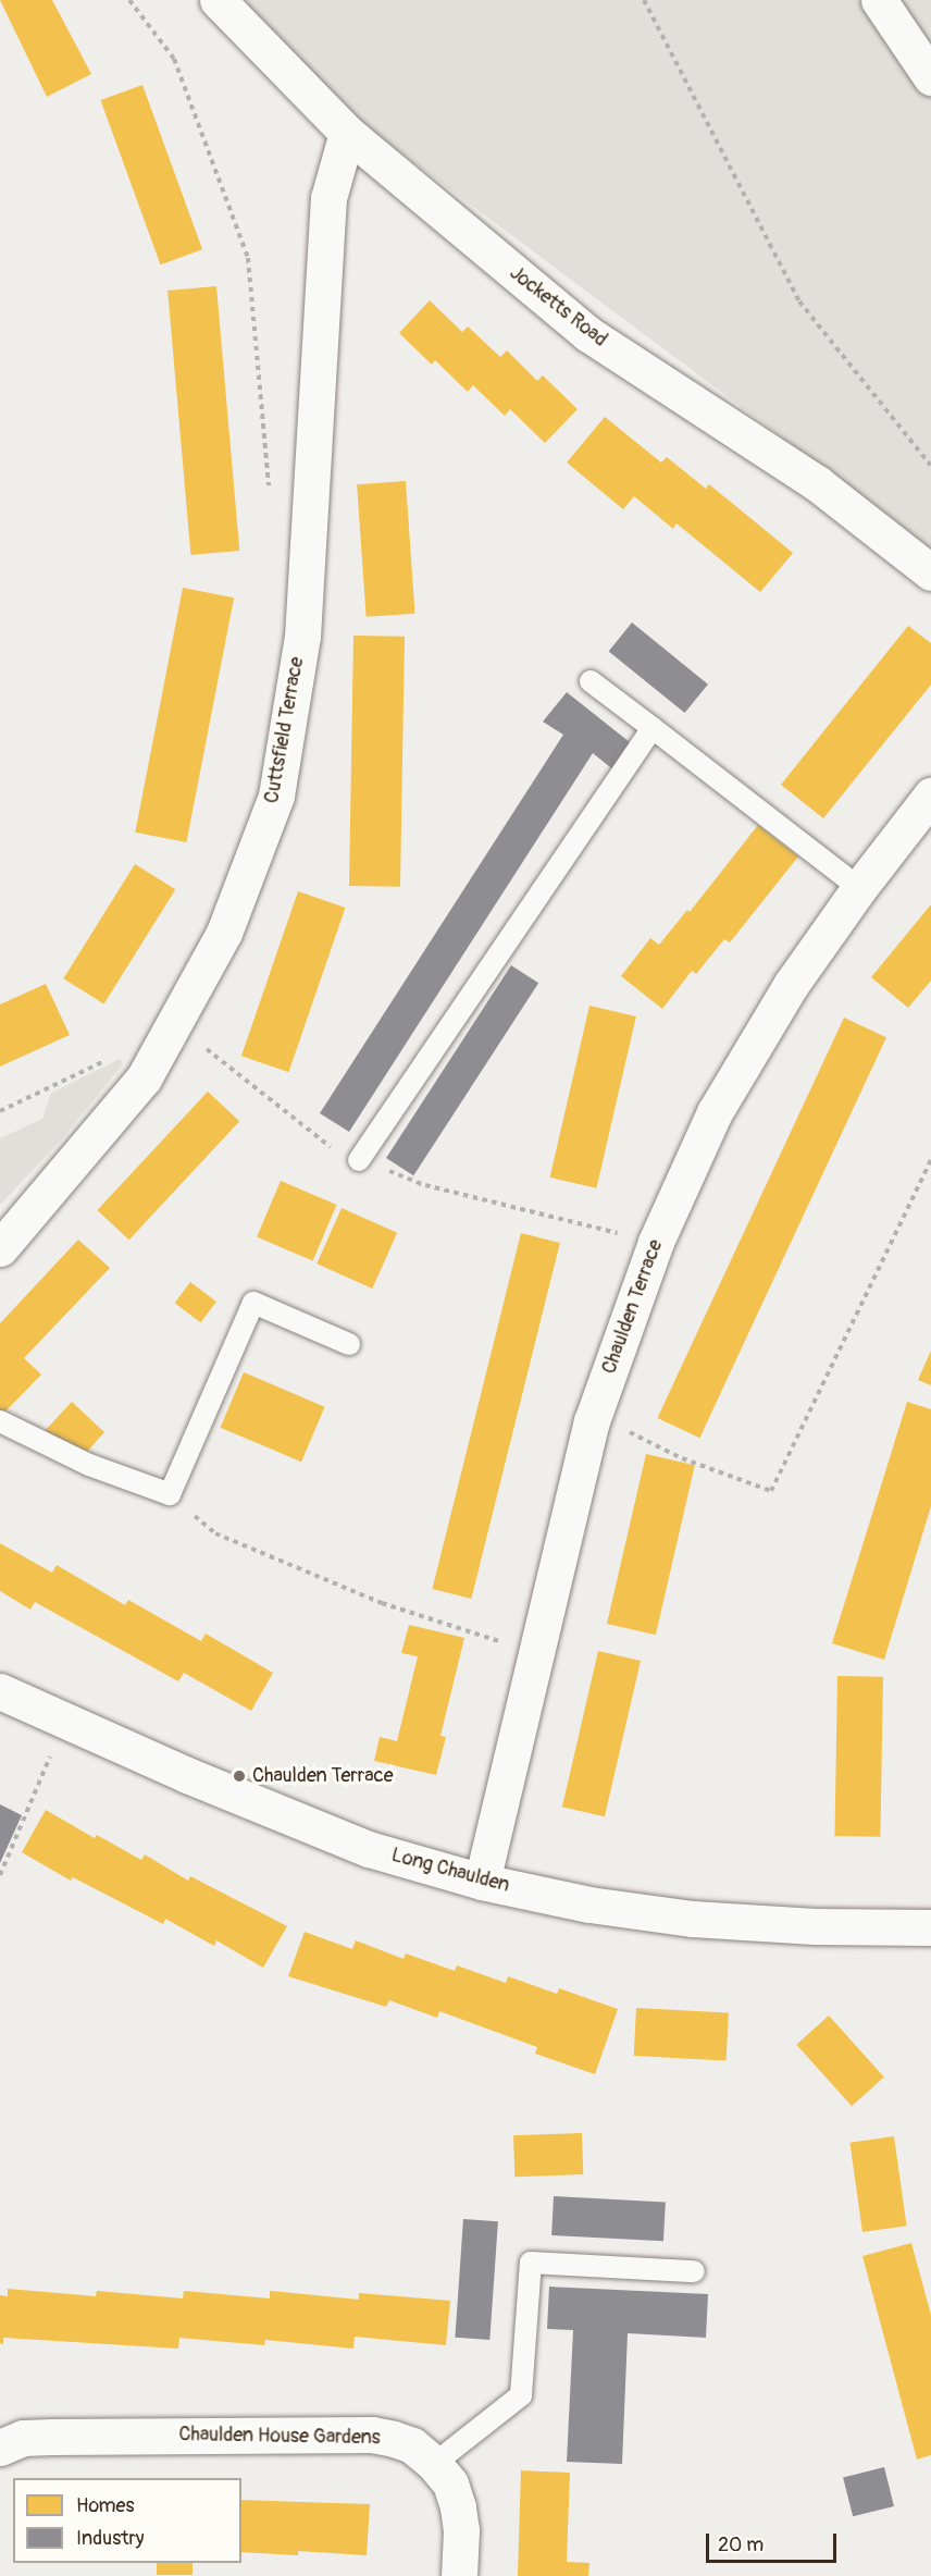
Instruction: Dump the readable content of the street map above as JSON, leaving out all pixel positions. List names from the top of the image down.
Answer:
{
  "streets": {
    "street": [
      "Jocketts Road",
      "Cuttsfield Terrace",
      "Chaulden Terrace",
      "Long Chaulden",
      "Chaulden House Gardens"
    ]
  },
  "crossings": [
    ["Jocketts Road", "Cuttsfield Terrace"],
    ["Chaulden Terrace", "Long Chaulden"]
  ],
  "places": ["Chaulden Terrace"],
  "legend": ["Homes", "Industry"],
  "scale_bar": "20 m"
}
